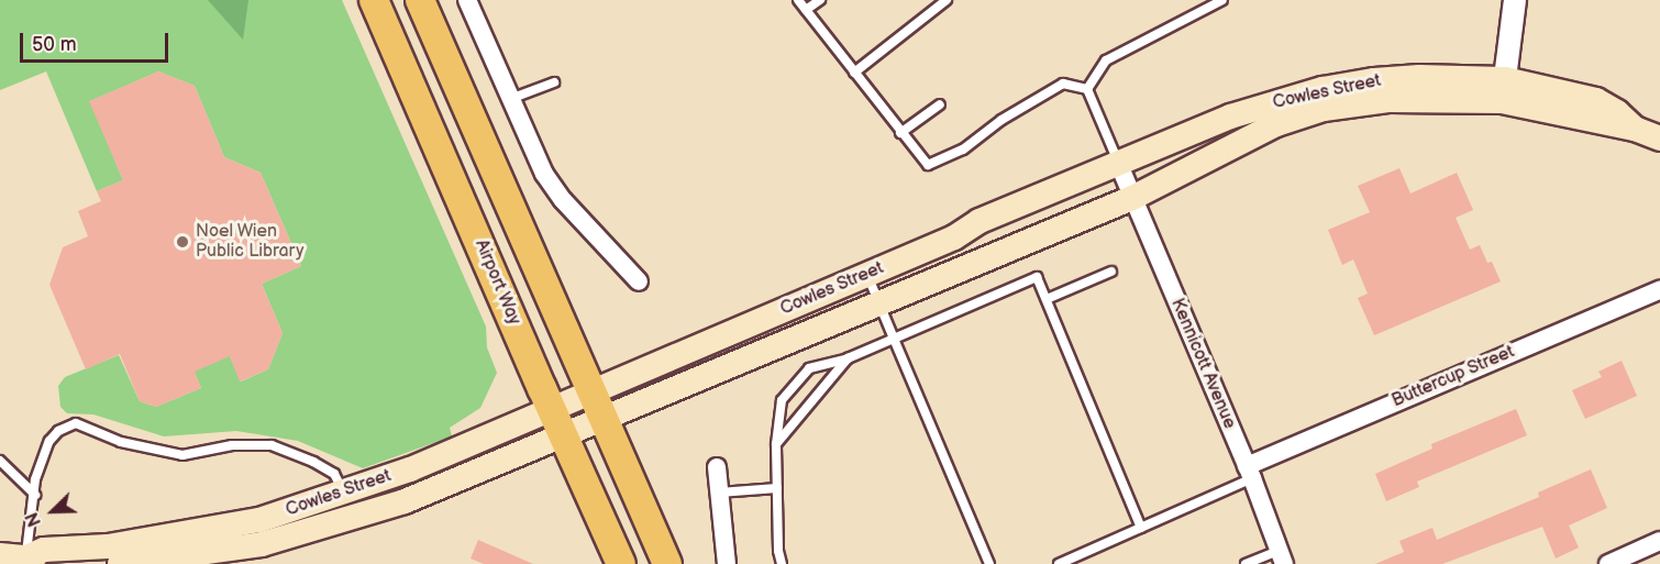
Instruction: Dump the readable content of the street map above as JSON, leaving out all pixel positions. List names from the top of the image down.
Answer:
{
  "streets": {
    "main road": ["Cowles Street", "Airport Way"],
    "street": ["Kennicott Avenue", "Buttercup Street"]
  },
  "crossings": [
    ["Cowles Street", "Airport Way"],
    ["Cowles Street", "Kennicott Avenue"],
    ["Kennicott Avenue", "Buttercup Street"]
  ],
  "places": ["Noel Wien Public Library"],
  "scale_bar": "50 m",
  "north": "bottom left"
}
